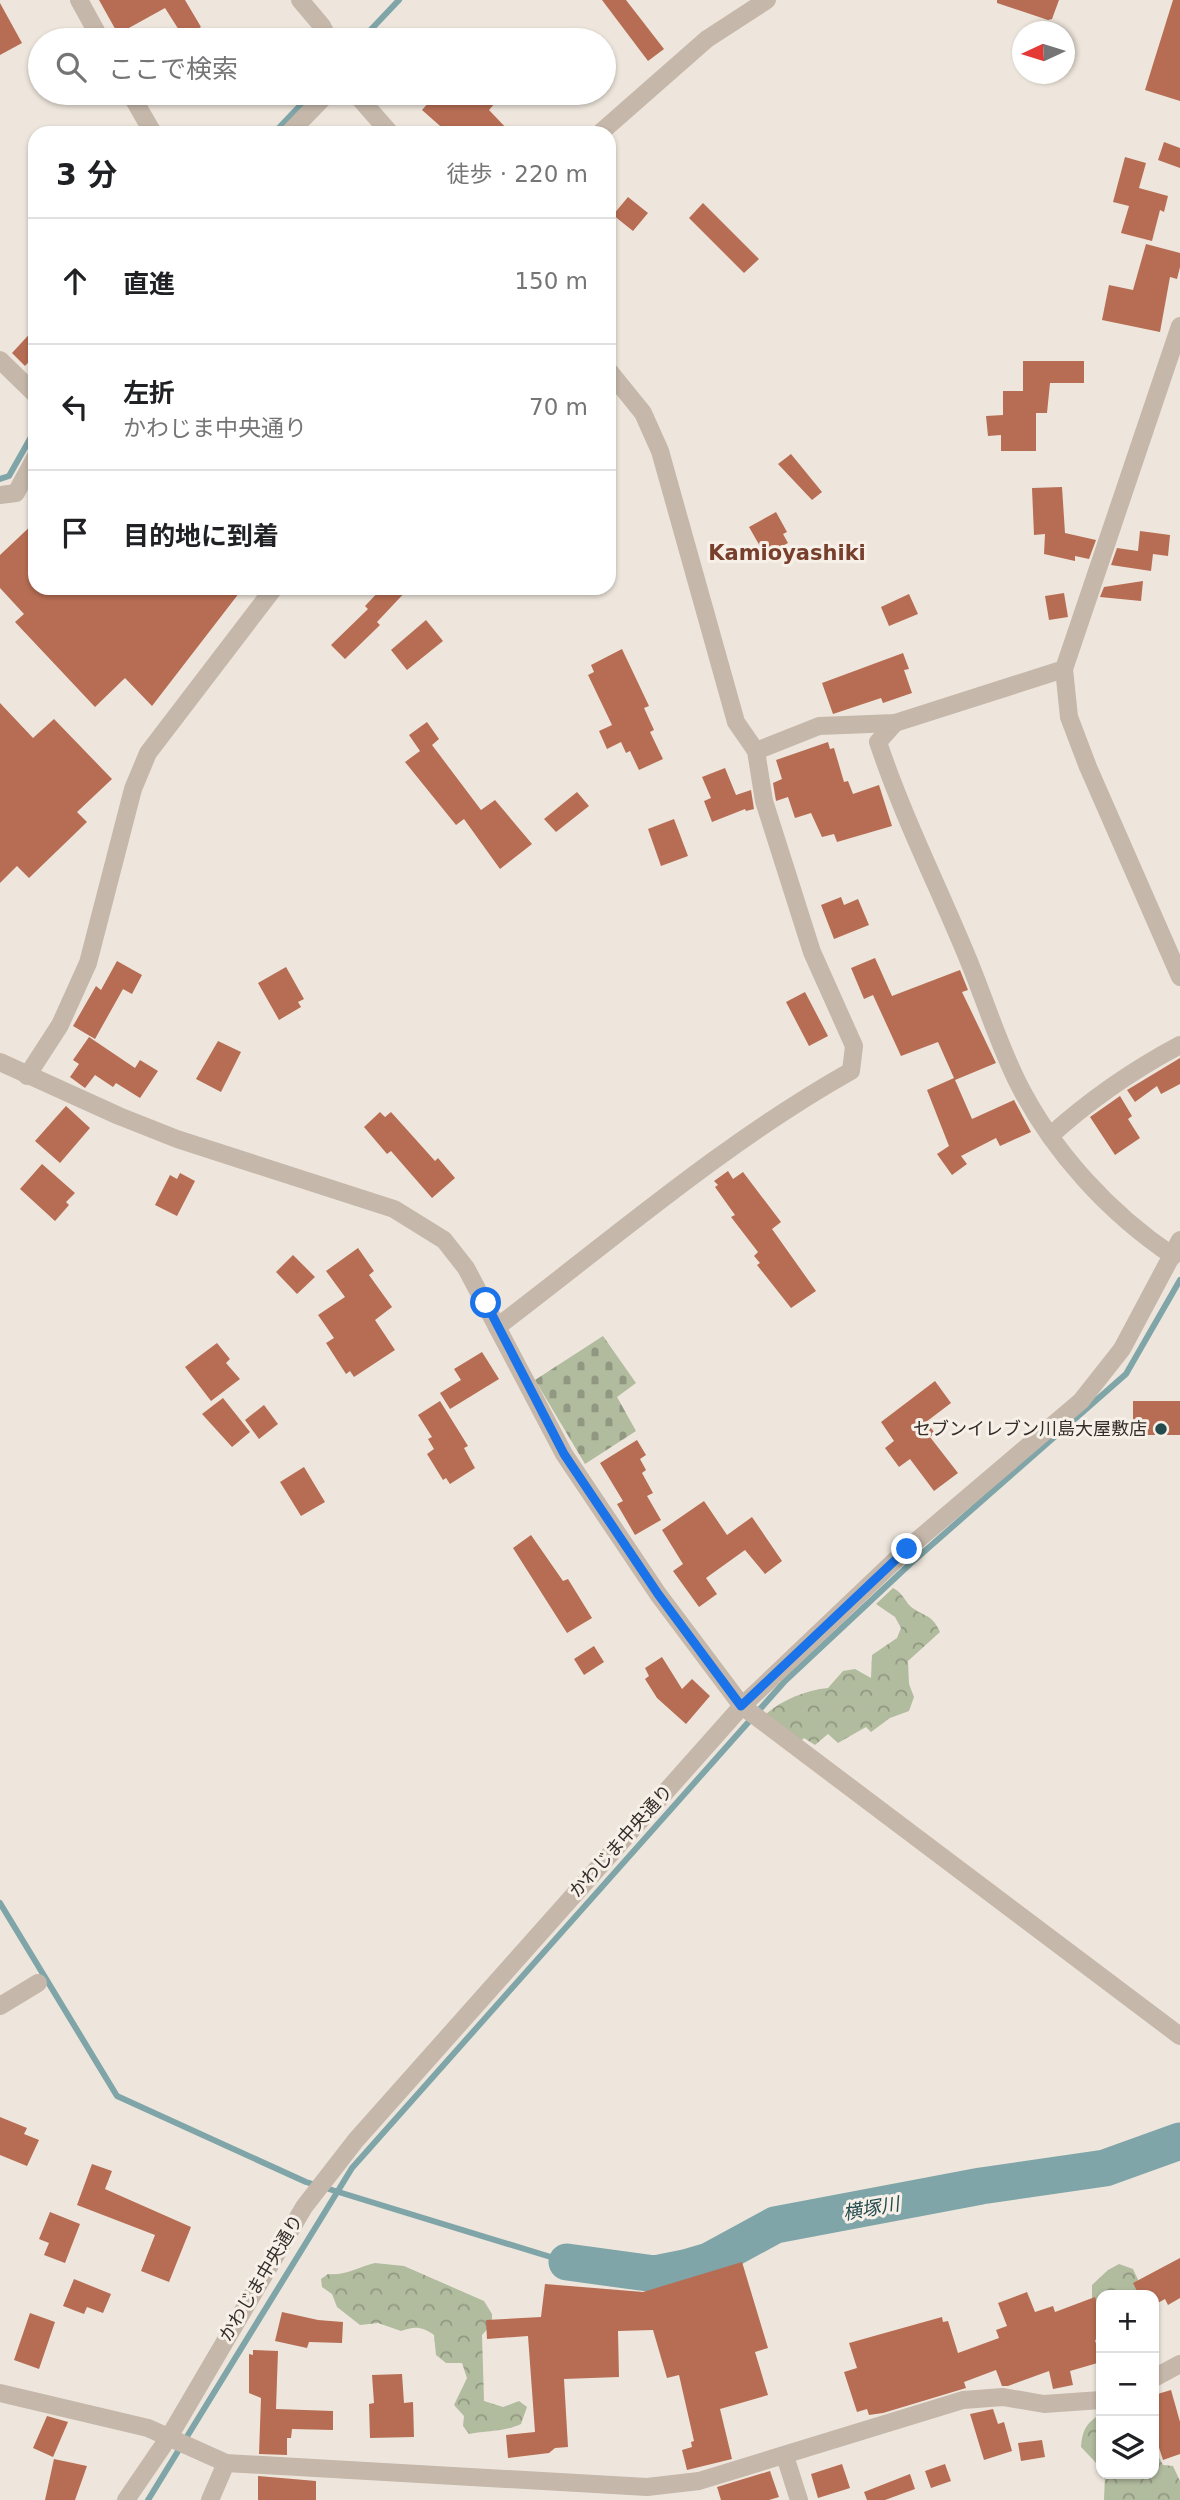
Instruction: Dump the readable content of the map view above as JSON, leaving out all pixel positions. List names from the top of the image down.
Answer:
{
  "streets": {
    "street": ["かわじま中央通り"]
  },
  "districts": ["Kamioyashiki"],
  "water": ["横塚川"],
  "places": ["セブンイレブン川島大屋敷店"],
  "north": "left",
  "page": {
    "search": "ここで検索",
    "heading": ["3 分", "徒歩 · 220 m"],
    "list": [
      ["直進", "150 m"],
      ["左折", "かわじま中央通り", "70 m"],
      "目的地に到着"
    ],
    "map_buttons": ["+", "−"]
  }
}
